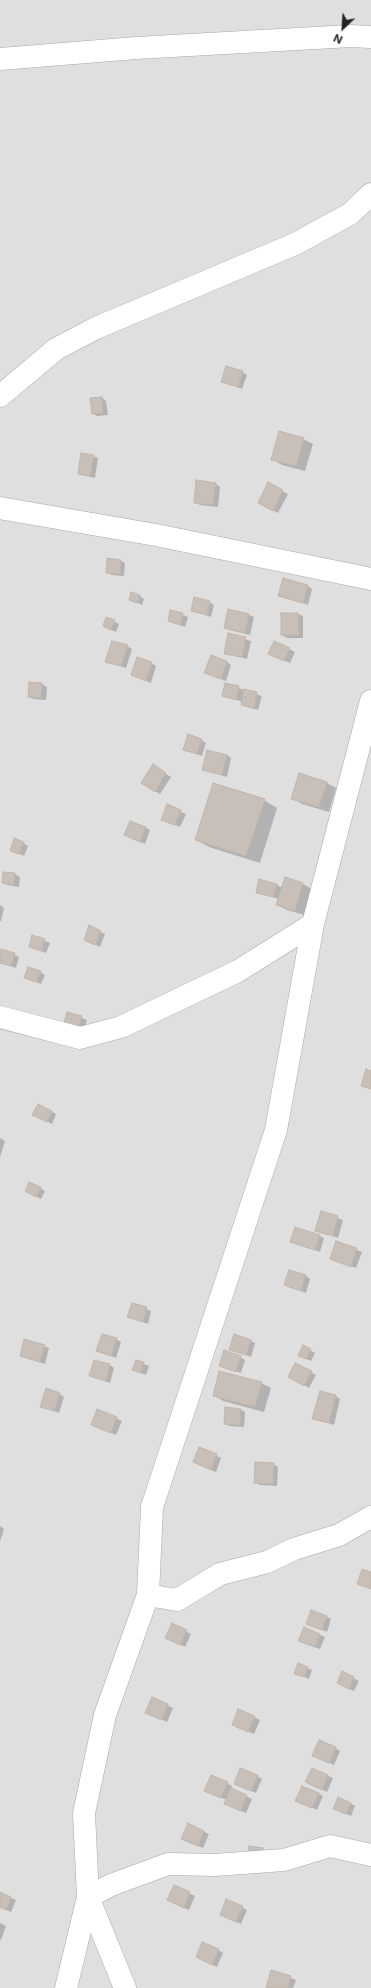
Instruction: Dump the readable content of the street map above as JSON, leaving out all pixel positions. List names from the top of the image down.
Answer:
{
  "north": "bottom left"
}
